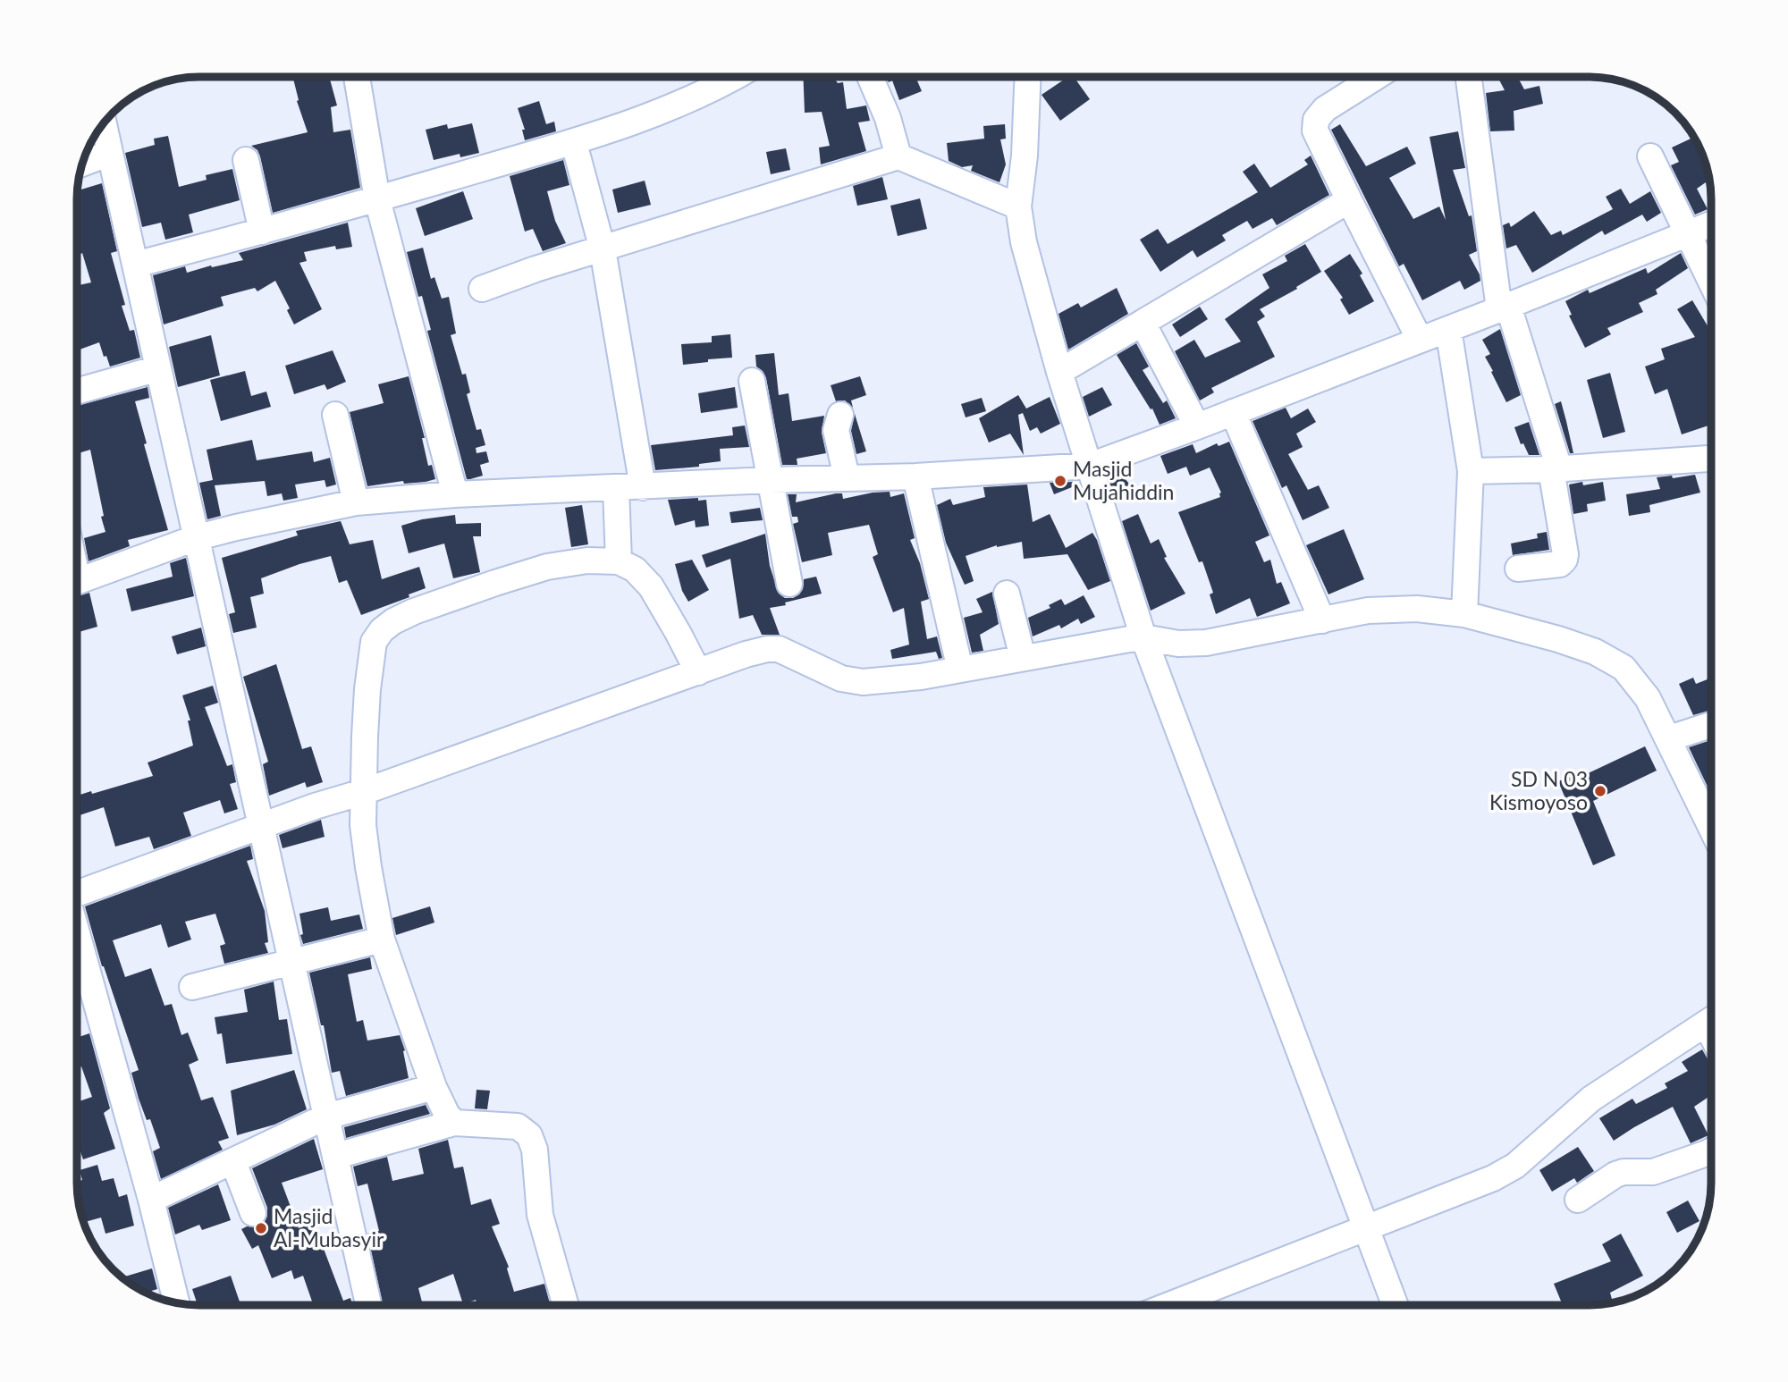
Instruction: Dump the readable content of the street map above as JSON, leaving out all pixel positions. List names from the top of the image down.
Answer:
{
  "places": ["Masjid Mujahiddin", "SD N 03 Kismoyoso", "Masjid Al-Mubasyir"]
}
